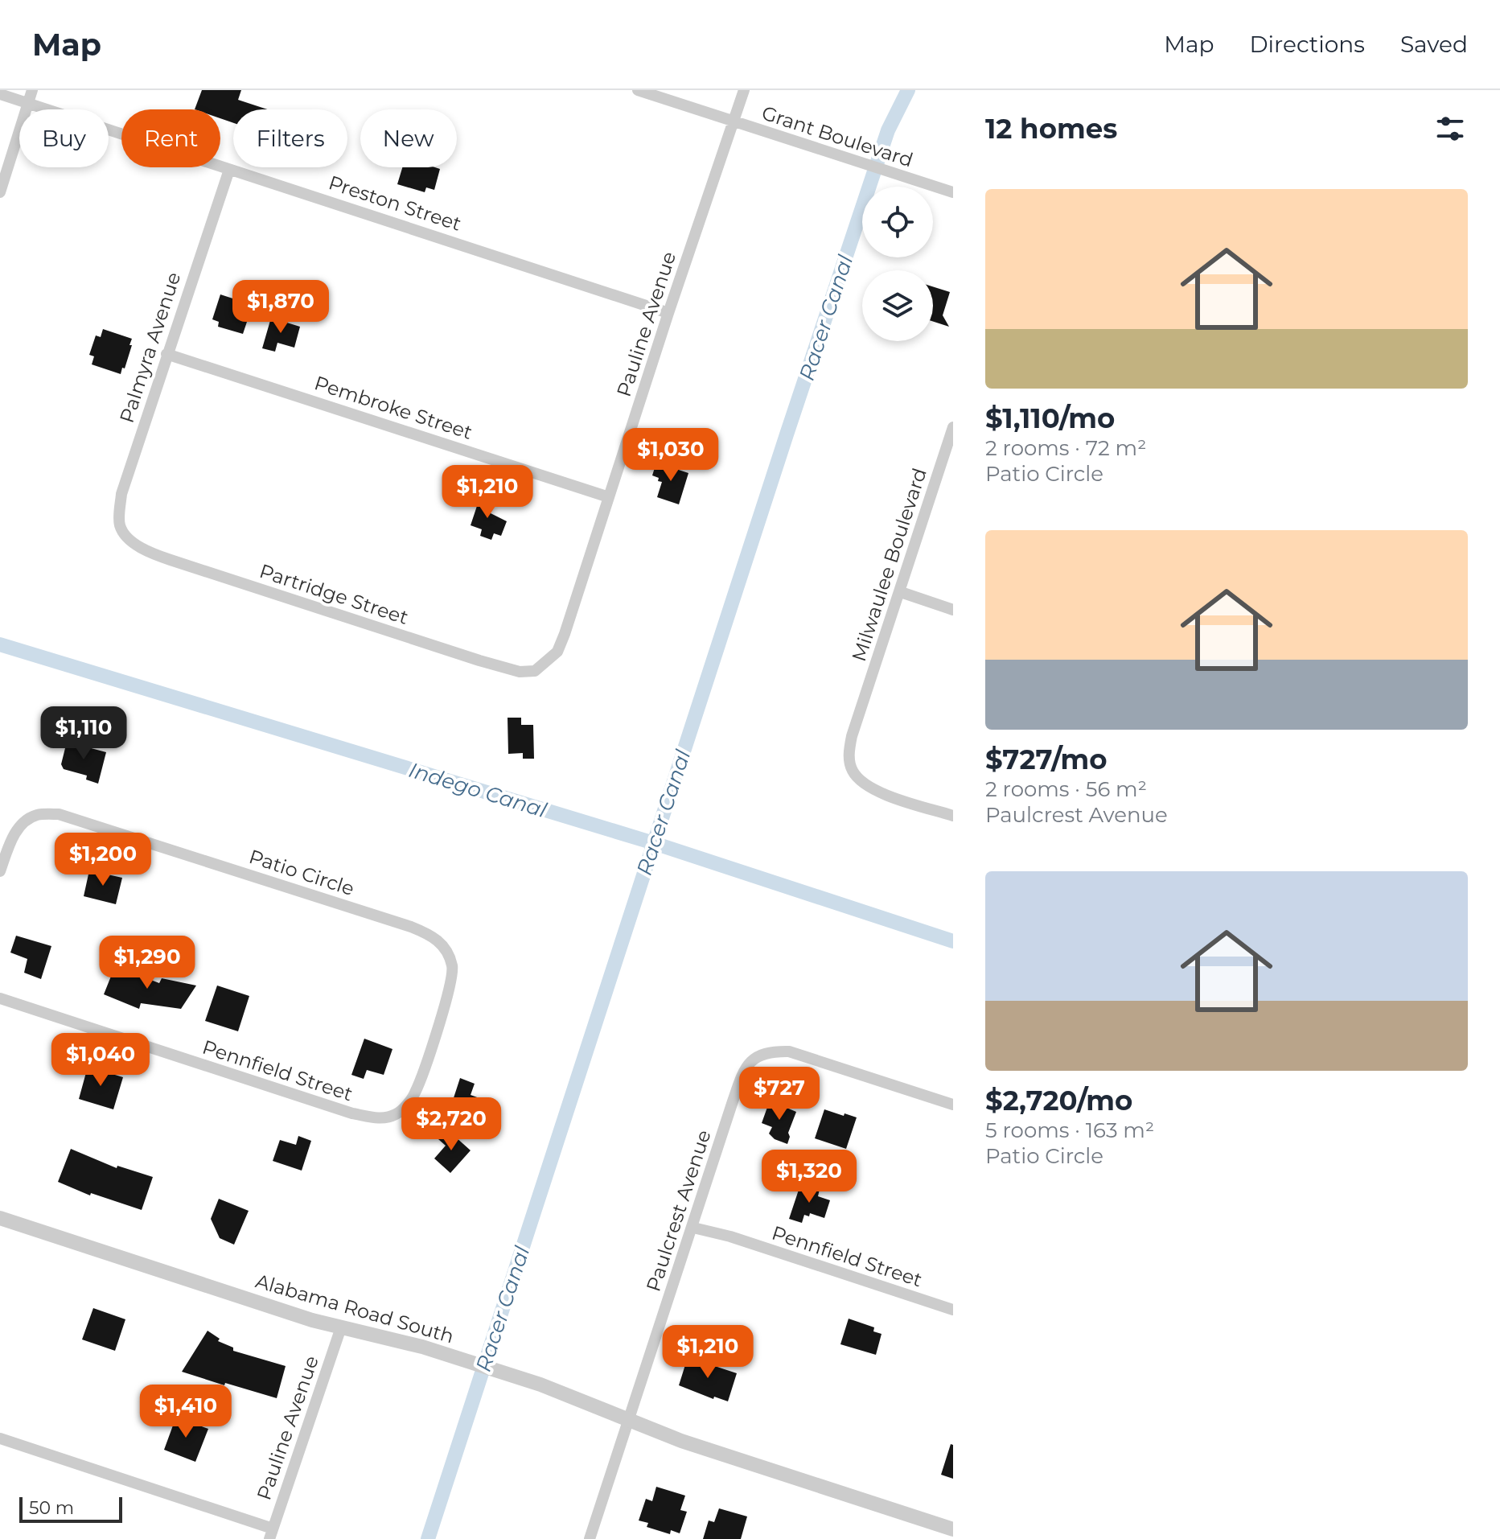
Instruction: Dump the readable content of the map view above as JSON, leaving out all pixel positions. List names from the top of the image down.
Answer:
{
  "streets": {
    "street": [
      "Grant Boulevard",
      "Preston Street",
      "Pauline Avenue",
      "Palmyra Avenue",
      "Pembroke Street",
      "Milwaulee Boulevard",
      "Partridge Street",
      "Patio Circle",
      "Pennfield Street",
      "Paulcrest Avenue",
      "Alabama Road South"
    ]
  },
  "crossings": [
    ["Grant Boulevard", "Pauline Avenue"],
    ["Preston Street", "Pauline Avenue"],
    ["Preston Street", "Palmyra Avenue"],
    ["Pauline Avenue", "Pembroke Street"],
    ["Pauline Avenue", "Partridge Street"],
    ["Pauline Avenue", "Alabama Road South"],
    ["Palmyra Avenue", "Pembroke Street"],
    ["Palmyra Avenue", "Partridge Street"],
    ["Patio Circle", "Pennfield Street"],
    ["Pennfield Street", "Paulcrest Avenue"],
    ["Paulcrest Avenue", "Alabama Road South"]
  ],
  "water": ["Racer Canal", "Indego Canal"],
  "scale_bar": "50 m",
  "page": {
    "header": "Map",
    "nav": ["Map", "Directions", "Saved"],
    "heading": "12 homes",
    "chip": [
      "Buy",
      "Rent",
      "Filters",
      "New"
    ],
    "list": [
      {
        "name": "$1,110/mo",
        "note": "2 rooms · 72 m² · Patio Circle"
      },
      {
        "name": "$727/mo",
        "note": "2 rooms · 56 m² · Paulcrest Avenue"
      },
      {
        "name": "$2,720/mo",
        "note": "5 rooms · 163 m² · Patio Circle"
      }
    ],
    "price": [
      "$1,870",
      "$1,030",
      "$1,210",
      "$1,110",
      "$1,200",
      "$1,290",
      "$1,040",
      "$727",
      "$2,720",
      "$1,320",
      "$1,210",
      "$1,410"
    ],
    "scale": "50 m"
  }
}
